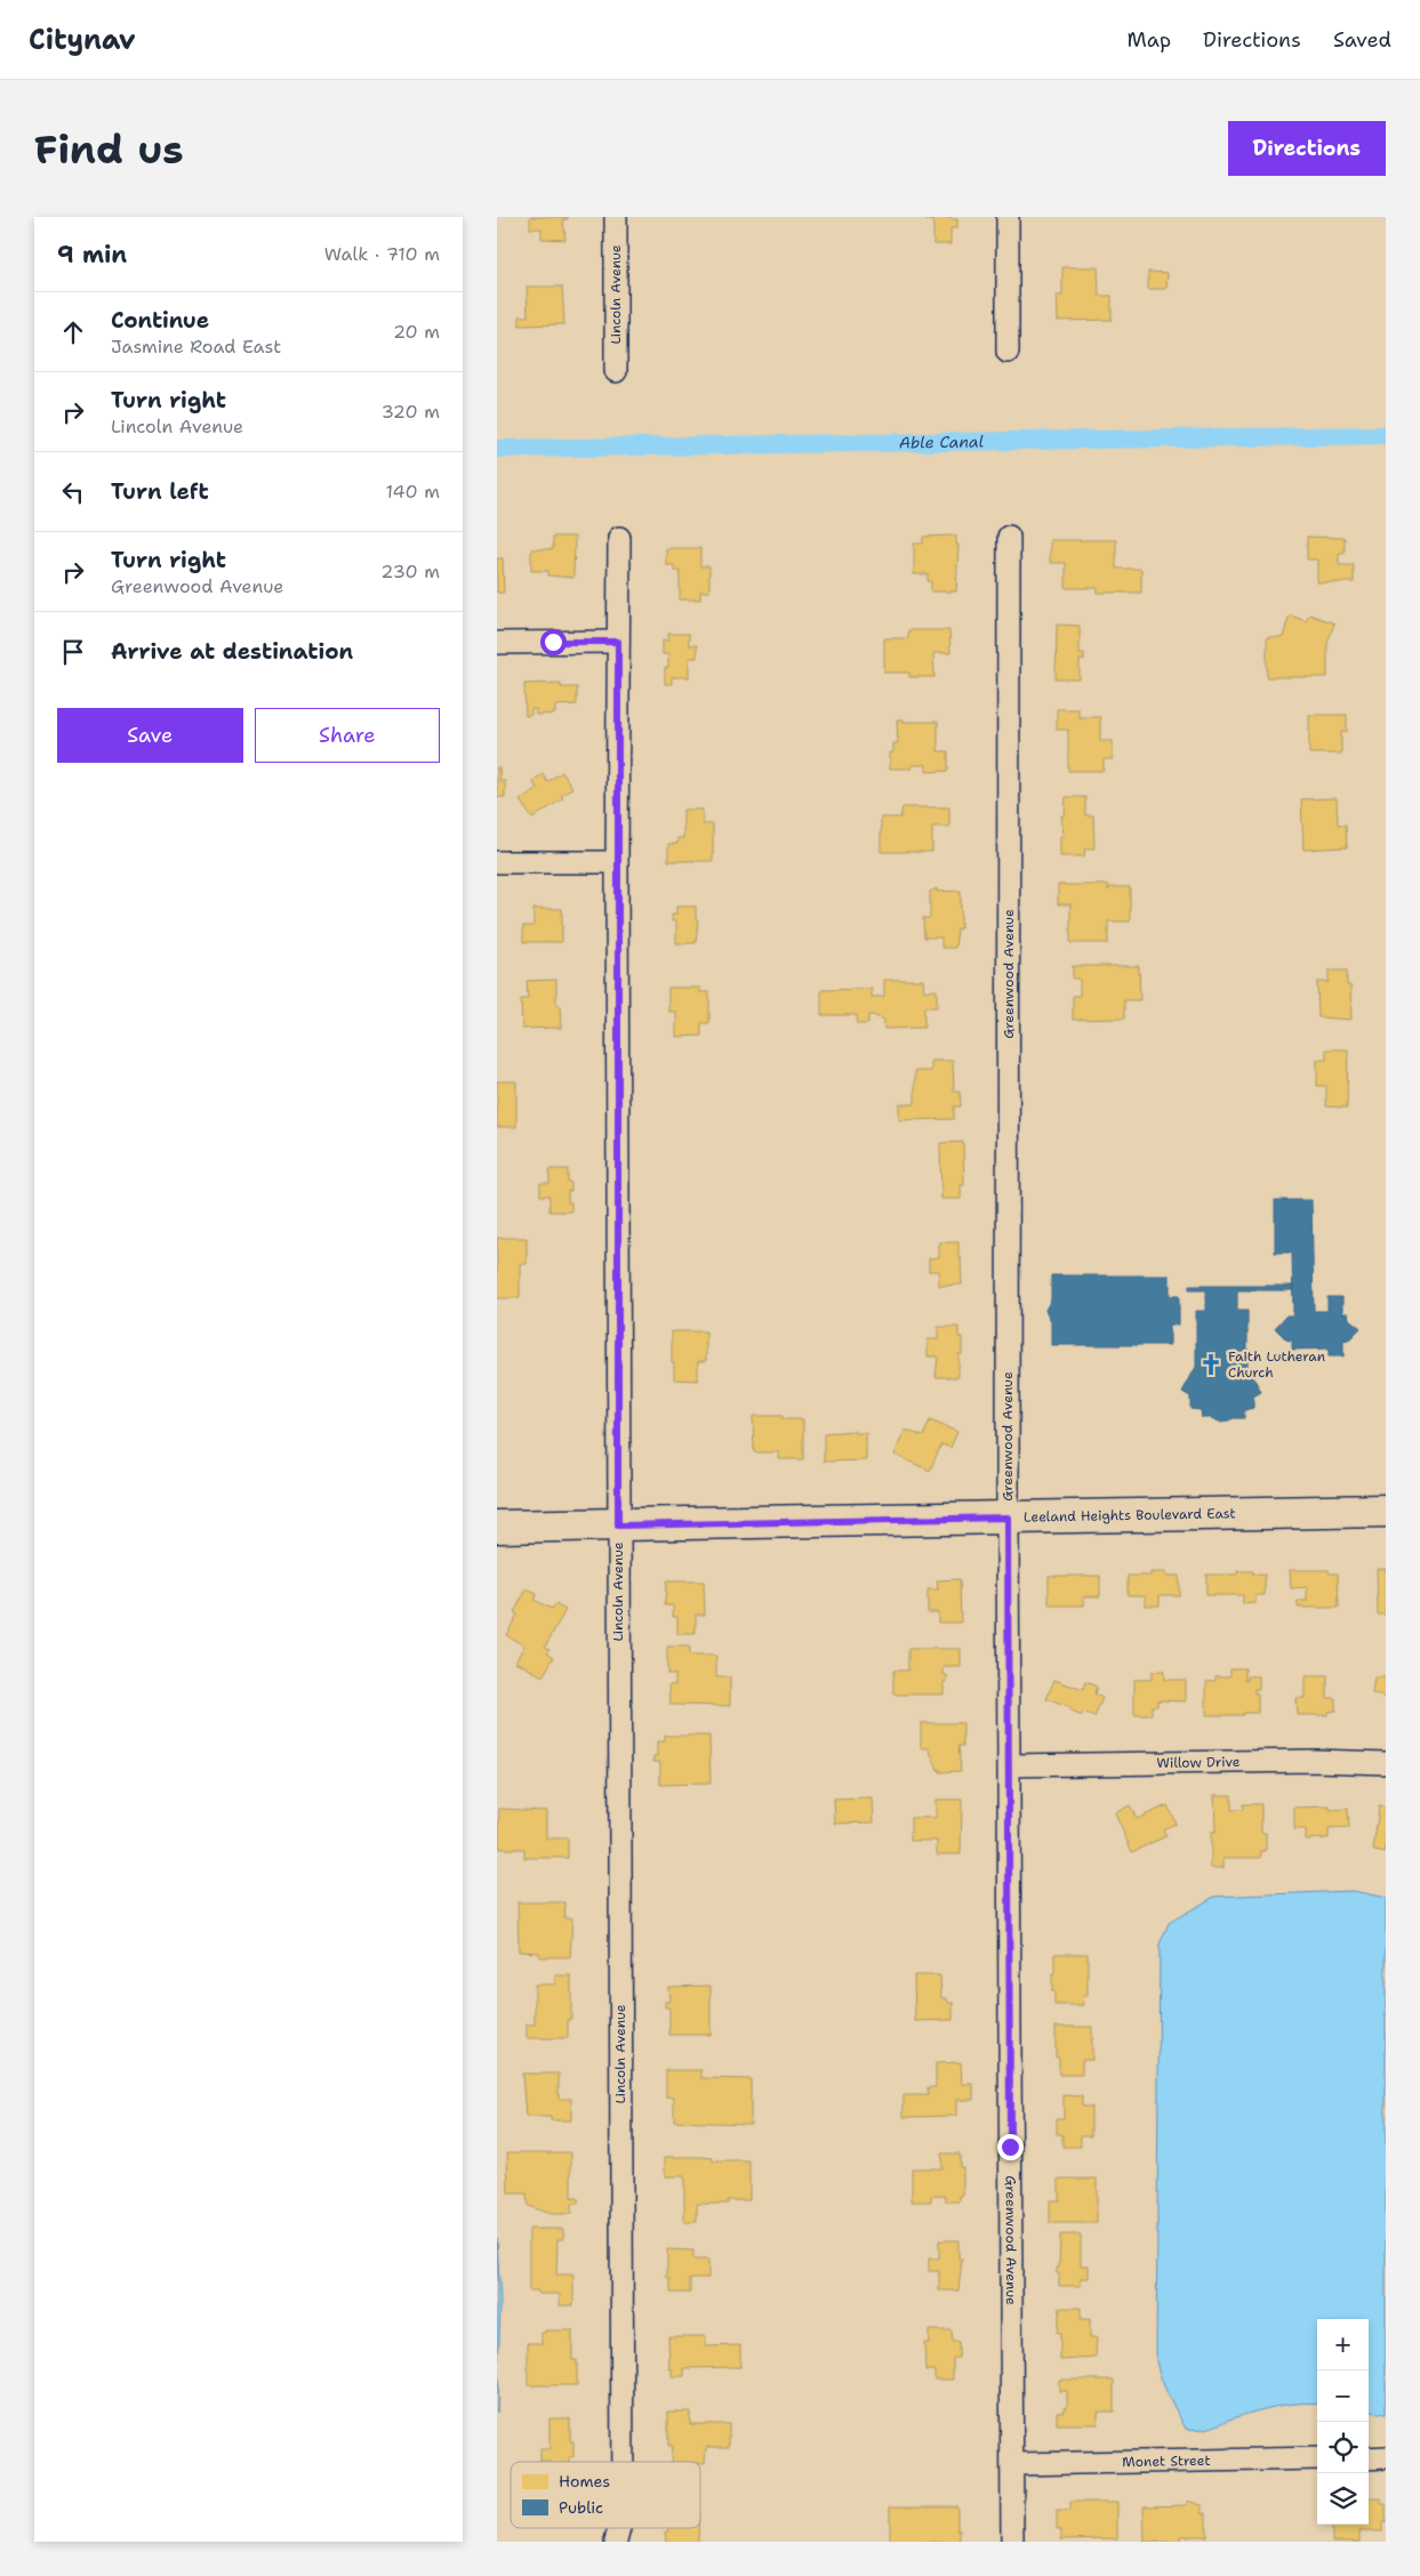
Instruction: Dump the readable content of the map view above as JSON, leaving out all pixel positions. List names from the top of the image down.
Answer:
{
  "streets": {
    "main road": ["Leeland Heights Boulevard East"],
    "street": [
      "Lincoln Avenue",
      "Greenwood Avenue",
      "Willow Drive",
      "Monet Street"
    ]
  },
  "crossings": [
    ["Lincoln Avenue", "Leeland Heights Boulevard East"],
    ["Greenwood Avenue", "Leeland Heights Boulevard East"],
    ["Greenwood Avenue", "Willow Drive"],
    ["Greenwood Avenue", "Monet Street"]
  ],
  "water": ["Able Canal"],
  "places": {
    "church": ["Faith Lutheran Church"]
  },
  "legend": ["Homes", "Public"],
  "page": {
    "header": "Citynav",
    "nav": ["Map", "Directions", "Saved"],
    "buttons": [
      "Directions",
      ["Save", "Share"]
    ],
    "title": "Find us",
    "heading": ["9 min", "Walk · 710 m"],
    "list": [
      ["Continue", "Jasmine Road East", "20 m"],
      ["Turn right", "Lincoln Avenue", "320 m"],
      ["Turn left", "140 m"],
      ["Turn right", "Greenwood Avenue", "230 m"],
      "Arrive at destination"
    ],
    "map_buttons": ["+", "−"]
  }
}
